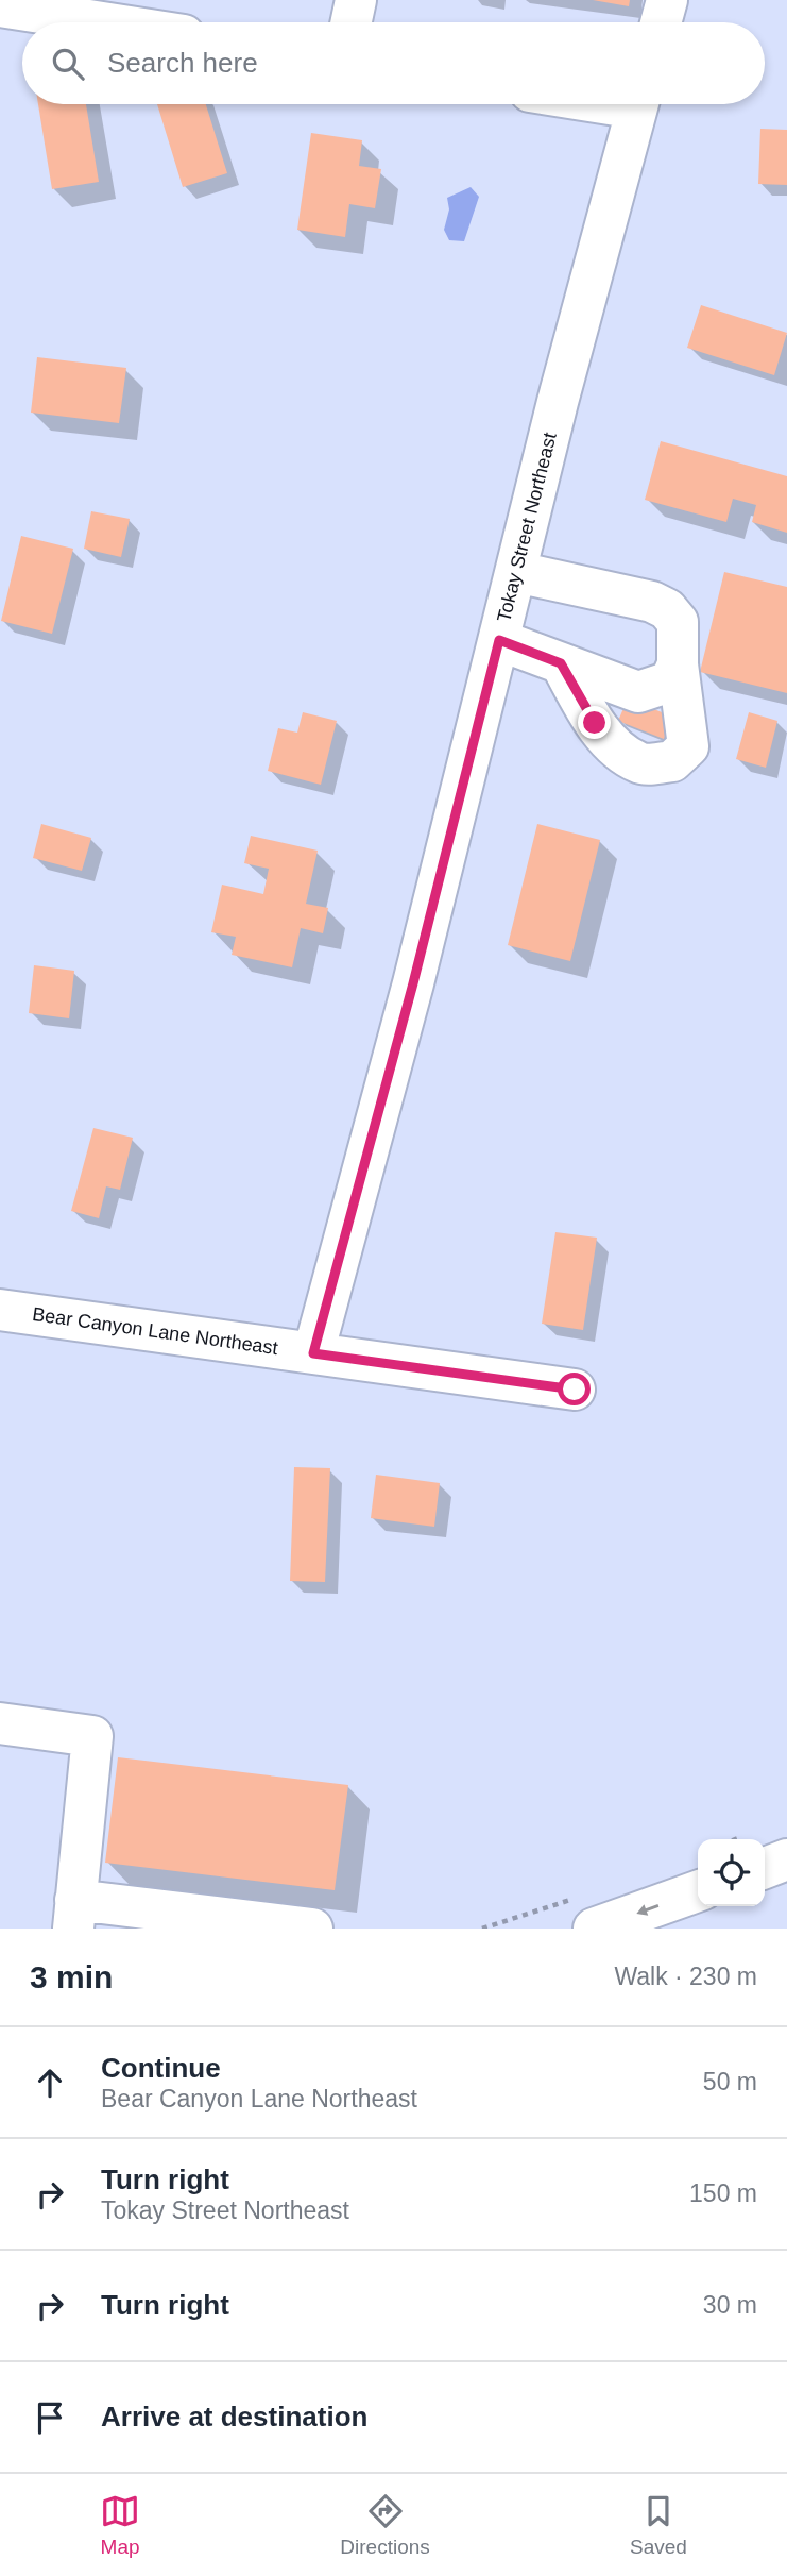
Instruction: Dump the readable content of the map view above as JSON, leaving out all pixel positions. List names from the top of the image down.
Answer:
{
  "streets": {
    "street": ["Tokay Street Northeast", "Bear Canyon Lane Northeast"]
  },
  "crossings": [
    ["Tokay Street Northeast", "Bear Canyon Lane Northeast"]
  ],
  "page": {
    "search": "Search here",
    "heading": ["3 min", "Walk · 230 m"],
    "list": [
      ["Continue", "Bear Canyon Lane Northeast", "50 m"],
      ["Turn right", "Tokay Street Northeast", "150 m"],
      ["Turn right", "30 m"],
      "Arrive at destination"
    ],
    "nav": ["Map", "Directions", "Saved"]
  }
}
